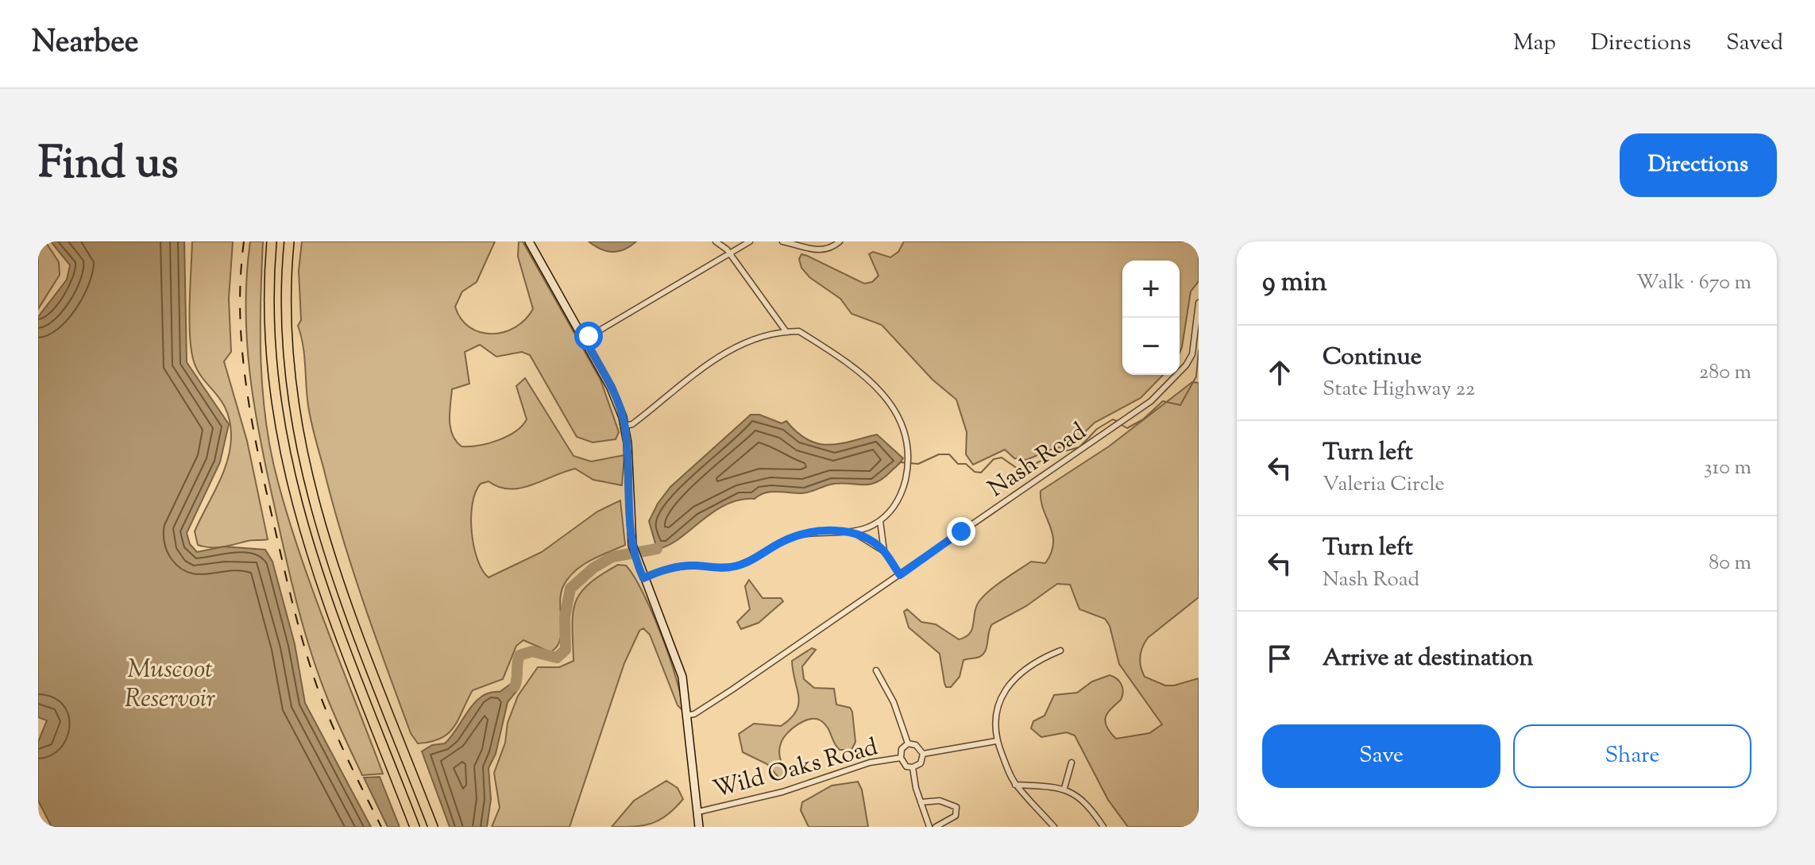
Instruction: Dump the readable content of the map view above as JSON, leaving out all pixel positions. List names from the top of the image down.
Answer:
{
  "streets": {
    "street": ["Nash Road", "Wild Oaks Road"]
  },
  "water": ["Muscoot Reservoir"],
  "page": {
    "header": "Nearbee",
    "nav": ["Map", "Directions", "Saved"],
    "title": "Find us",
    "buttons": [
      "Directions",
      ["Save", "Share"]
    ],
    "heading": ["9 min", "Walk · 670 m"],
    "map_buttons": ["+", "−"],
    "list": [
      ["Continue", "State Highway 22", "280 m"],
      ["Turn left", "Valeria Circle", "310 m"],
      ["Turn left", "Nash Road", "80 m"],
      "Arrive at destination"
    ]
  }
}
